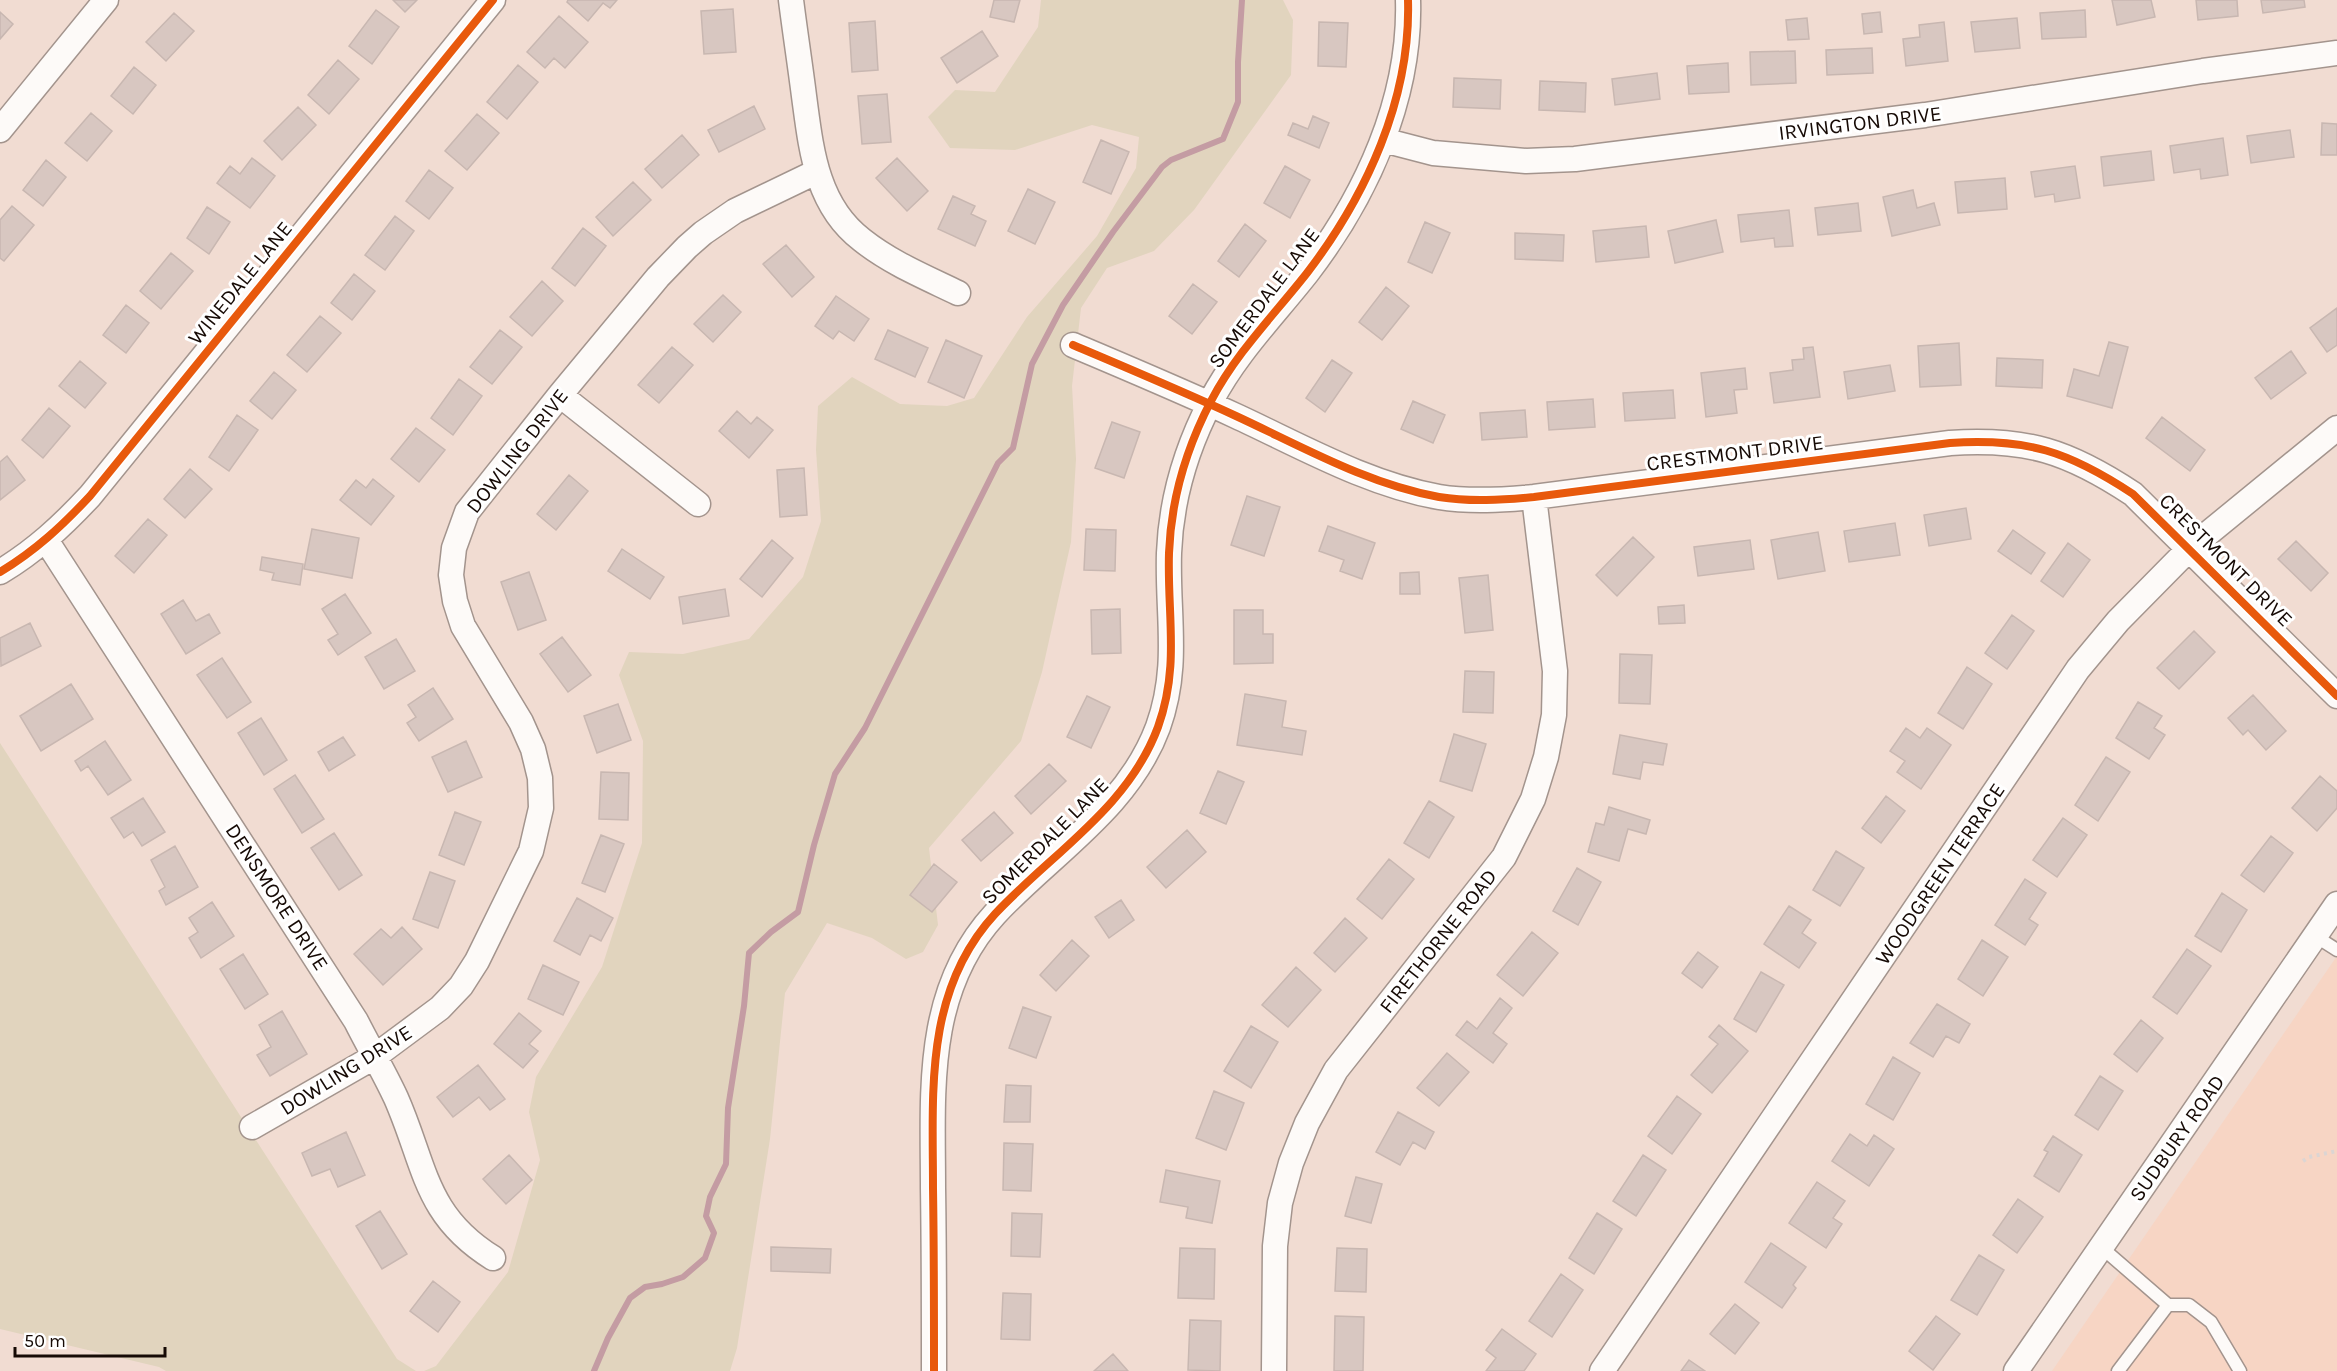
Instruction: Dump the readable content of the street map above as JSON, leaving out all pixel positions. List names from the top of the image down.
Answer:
{
  "streets": {
    "street": [
      "IRVINGTON DRIVE",
      "WINEDALE LANE",
      "SOMERDALE LANE",
      "DOWLING DRIVE",
      "CRESTMONT DRIVE",
      "WOODGREEN TERRACE",
      "DENSMORE DRIVE",
      "FIRETHORNE ROAD",
      "SUDBURY ROAD"
    ]
  },
  "crossings": [
    ["IRVINGTON DRIVE", "SOMERDALE LANE"],
    ["WINEDALE LANE", "DENSMORE DRIVE"],
    ["SOMERDALE LANE", "CRESTMONT DRIVE"],
    ["DOWLING DRIVE", "DENSMORE DRIVE"],
    ["CRESTMONT DRIVE", "WOODGREEN TERRACE"],
    ["CRESTMONT DRIVE", "FIRETHORNE ROAD"]
  ],
  "scale_bar": "50 m"
}
